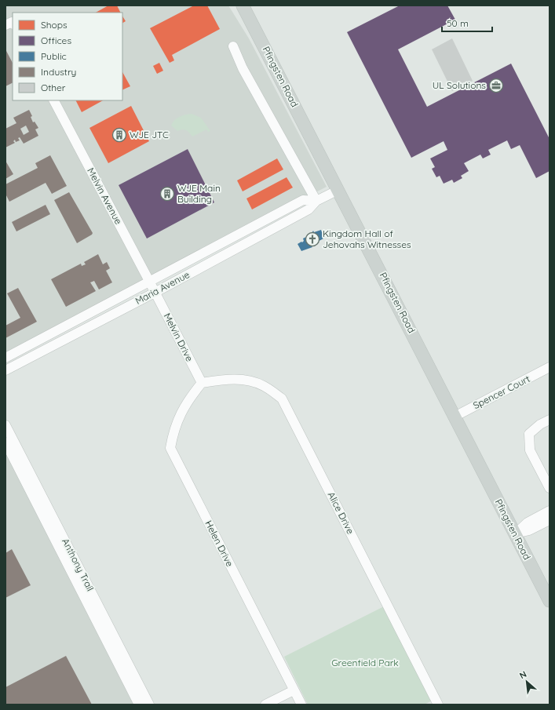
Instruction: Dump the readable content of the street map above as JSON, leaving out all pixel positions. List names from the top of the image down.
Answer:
{
  "streets": {
    "main road": ["Pfingsten Road"],
    "street": [
      "Melvin Avenue",
      "Maria Avenue",
      "Melvin Drive",
      "Spencer Court",
      "Alice Drive",
      "Helen Drive",
      "Anthony Trail"
    ]
  },
  "crossings": [
    ["Pfingsten Road", "Maria Avenue"],
    ["Pfingsten Road", "Spencer Court"],
    ["Melvin Avenue", "Maria Avenue"],
    ["Melvin Avenue", "Melvin Drive"],
    ["Maria Avenue", "Melvin Drive"],
    ["Melvin Drive", "Alice Drive"],
    ["Melvin Drive", "Helen Drive"],
    ["Alice Drive", "Helen Drive"]
  ],
  "parks": ["Greenfield Park"],
  "places": {
    "office": ["UL Solutions"],
    "building": ["WJE JTC", "WJE Main Building"],
    "church": ["Kingdom Hall of Jehovahs Witnesses"]
  },
  "legend": [
    "Shops",
    "Offices",
    "Public",
    "Industry",
    "Other"
  ],
  "scale_bar": "50 m",
  "north": "top left"
}
